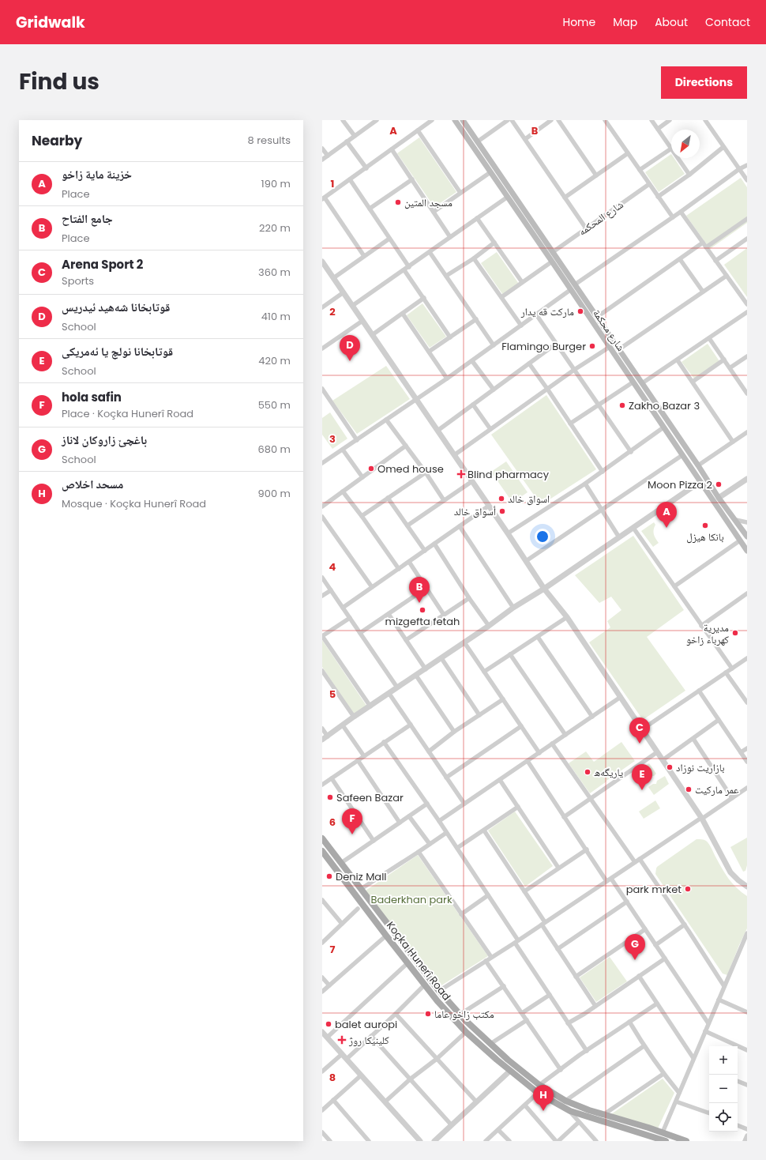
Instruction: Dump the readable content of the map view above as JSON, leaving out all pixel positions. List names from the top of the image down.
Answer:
{
  "streets": {
    "main road": ["شارع محكمة", "Koçka Hunerî Road"],
    "street": ["شارع المحكمه"]
  },
  "crossings": [
    ["شارع المحكمه", "شارع محكمة"]
  ],
  "parks": ["Baderkhan park"],
  "places": {
    "other": [
      "مسجد المتين",
      "ماركت قه يدار",
      "Flamingo Burger",
      "Zakho Bazar 3",
      "Omed house",
      "Moon Pizza 2",
      "اسواق خالد",
      "أسواق خالد",
      "بانکا هیزل",
      "mizgefta fetah",
      "مديرية كهرباء زاخو",
      "بازاريت نوزاد",
      "یاریگه‌ه",
      "عمر ماركيت",
      "Safeen Bazar",
      "Deniz Mall",
      "park mrket",
      "مكتب زاخو عاما",
      "balet auropi"
    ],
    "health": ["Blind pharmacy", "كلينيكا روژ"]
  },
  "north": "bottom left",
  "page": {
    "header": "Gridwalk",
    "nav": [
      "Home",
      "Map",
      "About",
      "Contact"
    ],
    "title": "Find us",
    "buttons": "Directions",
    "heading": ["Nearby", "8 results"],
    "list": [
      {
        "mark": "A",
        "name": "خزينة ماية زاخو",
        "note": "Place",
        "value": "190 m"
      },
      {
        "mark": "B",
        "name": "جامع الفتاح",
        "note": "Place",
        "value": "220 m"
      },
      {
        "mark": "C",
        "name": "Arena Sport 2",
        "note": "Sports",
        "value": "360 m"
      },
      {
        "mark": "D",
        "name": "قوتابخانا شەهید ئیدریس",
        "note": "School",
        "value": "410 m"
      },
      {
        "mark": "E",
        "name": "قوتابخانا نولچ يا ئەمريكى",
        "note": "School",
        "value": "420 m"
      },
      {
        "mark": "F",
        "name": "hola safin",
        "note": "Place · Koçka Hunerî Road",
        "value": "550 m"
      },
      {
        "mark": "G",
        "name": "باغچێ زاروكان لاناز",
        "note": "School",
        "value": "680 m"
      },
      {
        "mark": "H",
        "name": "مسحد اخلاص",
        "note": "Mosque · Koçka Hunerî Road",
        "value": "900 m"
      }
    ],
    "pins": [
      "D",
      "A",
      "B",
      "C",
      "E",
      "F",
      "G",
      "H"
    ],
    "map_buttons": ["+", "−"]
  },
  "grid": {
    "columns": ["A", "B"],
    "rows": [
      "1",
      "2",
      "3",
      "4",
      "5",
      "6",
      "7",
      "8"
    ]
  }
}
